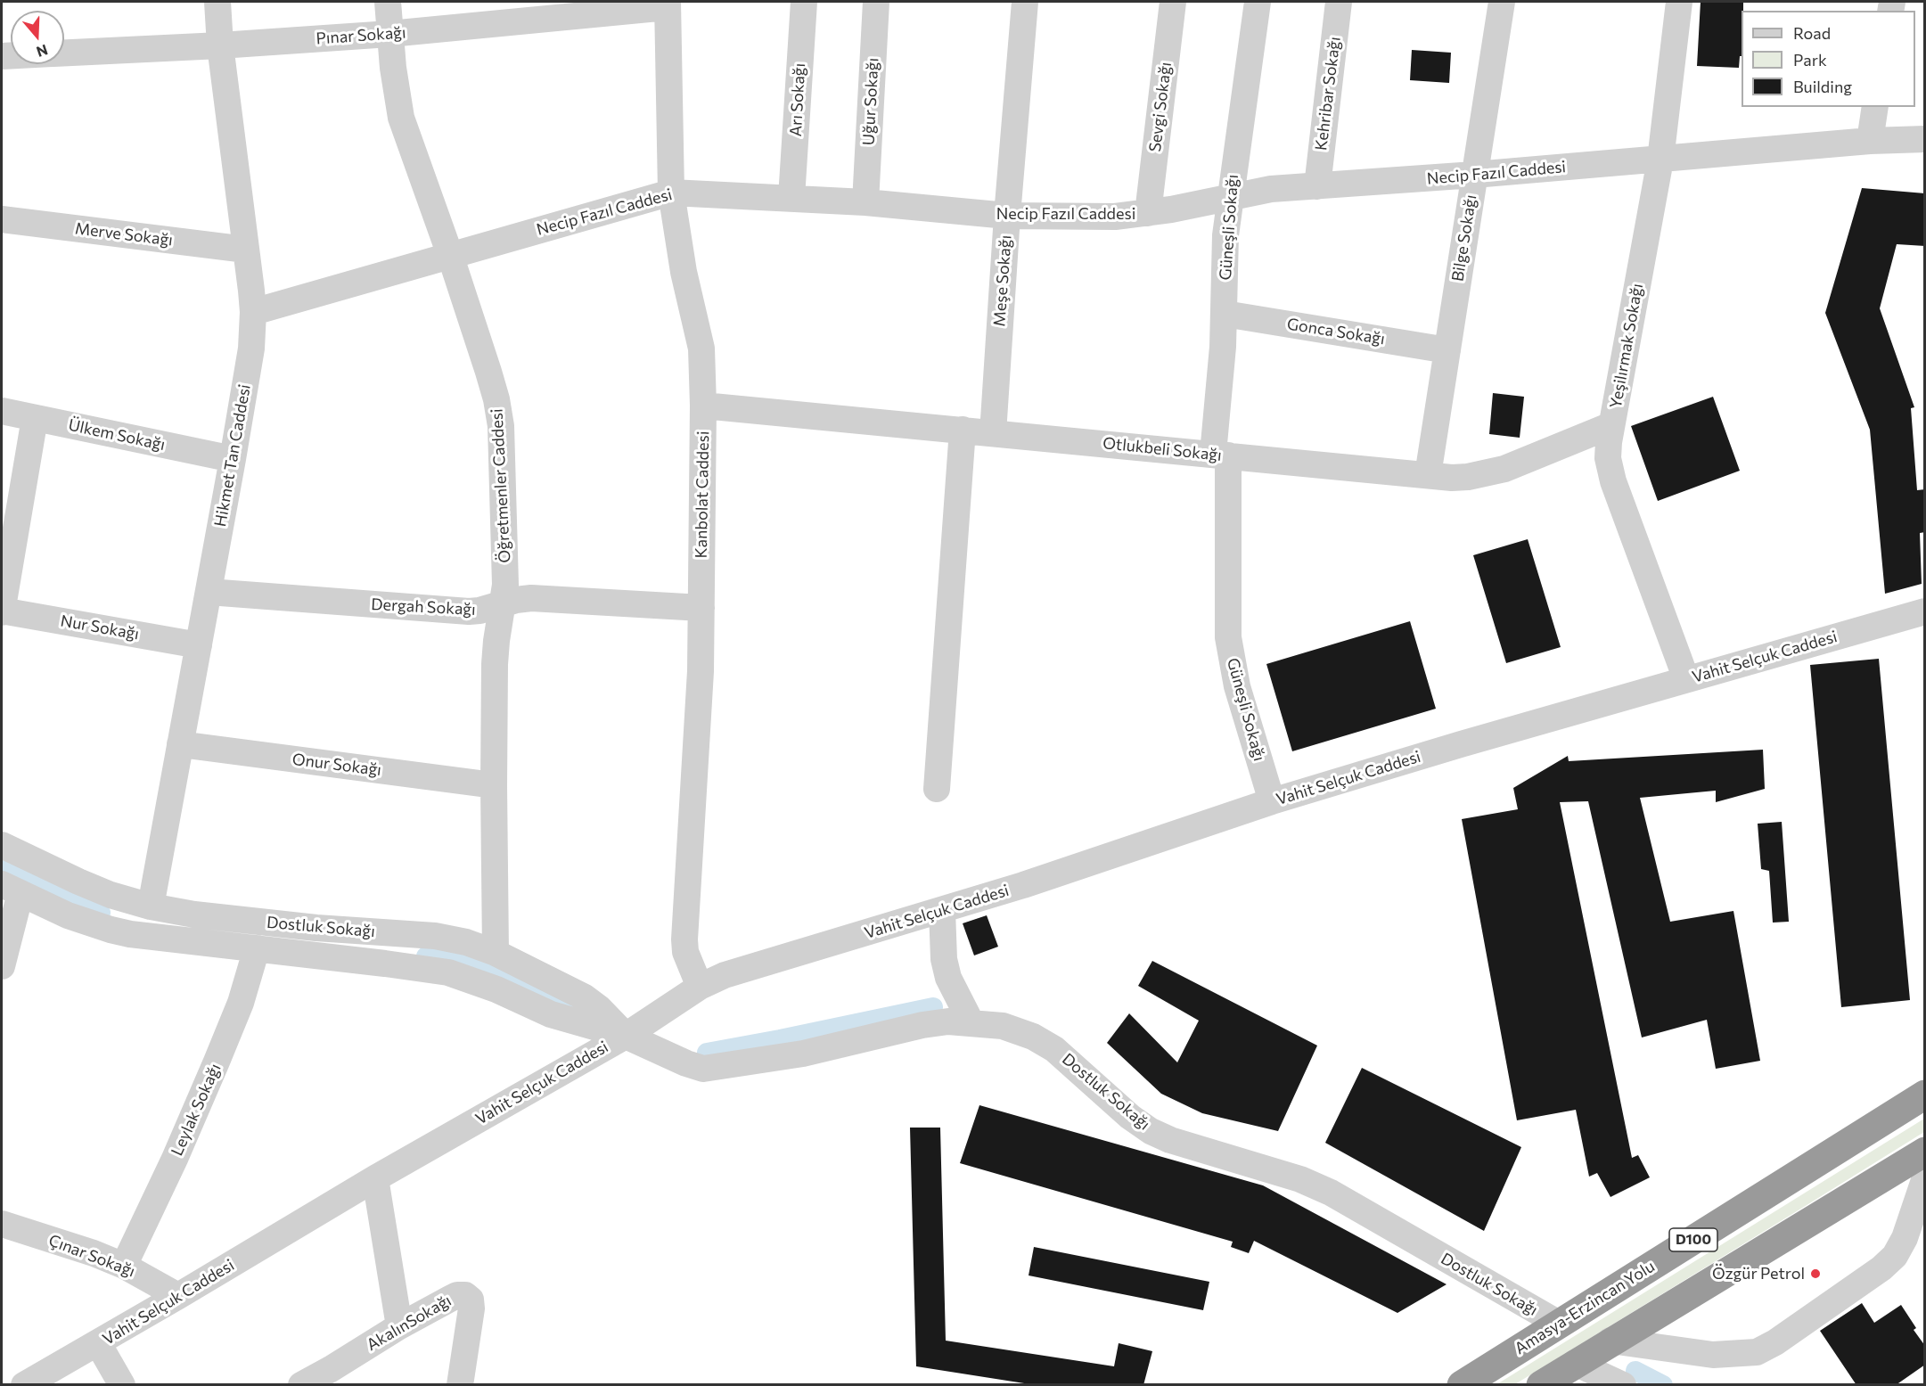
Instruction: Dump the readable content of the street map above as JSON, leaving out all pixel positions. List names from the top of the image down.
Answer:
{
  "streets": {
    "highway": ["D100", "Amasya-Erzincan Yolu"],
    "street": [
      "Pınar Sokağı",
      "Kehribar Sokağı",
      "Arı Sokağı",
      "Uğur Sokağı",
      "Sevgi Sokağı",
      "Necip Fazıl Caddesi",
      "Güneşli Sokağı",
      "Merve Sokağı",
      "Bilge Sokağı",
      "Meşe Sokağı",
      "Gonca Sokağı",
      "Yeşilırmak Sokağı",
      "Ülkem Sokağı",
      "Otlukbeli Sokağı",
      "Hikmet Tan Caddesi",
      "Öğretmenler Caddesi",
      "Kanbolat Caddesi",
      "Dergah Sokağı",
      "Nur Sokağı",
      "Vahit Selçuk Caddesi",
      "Onur Sokağı",
      "Dostluk Sokağı",
      "Leylak Sokağı",
      "Çınar Sokağı",
      "AkalınSokağı"
    ]
  },
  "crossings": [
    ["Pınar Sokağı", "Hikmet Tan Caddesi"],
    ["Pınar Sokağı", "Öğretmenler Caddesi"],
    ["Pınar Sokağı", "Kanbolat Caddesi"],
    ["Kehribar Sokağı", "Necip Fazıl Caddesi"],
    ["Arı Sokağı", "Necip Fazıl Caddesi"],
    ["Uğur Sokağı", "Necip Fazıl Caddesi"],
    ["Sevgi Sokağı", "Necip Fazıl Caddesi"],
    ["Necip Fazıl Caddesi", "Güneşli Sokağı"],
    ["Necip Fazıl Caddesi", "Bilge Sokağı"],
    ["Necip Fazıl Caddesi", "Meşe Sokağı"],
    ["Necip Fazıl Caddesi", "Yeşilırmak Sokağı"],
    ["Necip Fazıl Caddesi", "Hikmet Tan Caddesi"],
    ["Necip Fazıl Caddesi", "Öğretmenler Caddesi"],
    ["Necip Fazıl Caddesi", "Kanbolat Caddesi"],
    ["Güneşli Sokağı", "Gonca Sokağı"],
    ["Güneşli Sokağı", "Otlukbeli Sokağı"],
    ["Güneşli Sokağı", "Vahit Selçuk Caddesi"],
    ["Merve Sokağı", "Hikmet Tan Caddesi"],
    ["Bilge Sokağı", "Gonca Sokağı"],
    ["Bilge Sokağı", "Otlukbeli Sokağı"],
    ["Meşe Sokağı", "Otlukbeli Sokağı"],
    ["Yeşilırmak Sokağı", "Otlukbeli Sokağı"],
    ["Yeşilırmak Sokağı", "Vahit Selçuk Caddesi"],
    ["Ülkem Sokağı", "Hikmet Tan Caddesi"],
    ["Otlukbeli Sokağı", "Kanbolat Caddesi"],
    ["Hikmet Tan Caddesi", "Dergah Sokağı"],
    ["Hikmet Tan Caddesi", "Nur Sokağı"],
    ["Hikmet Tan Caddesi", "Onur Sokağı"],
    ["Hikmet Tan Caddesi", "Dostluk Sokağı"],
    ["Öğretmenler Caddesi", "Dergah Sokağı"],
    ["Öğretmenler Caddesi", "Onur Sokağı"],
    ["Öğretmenler Caddesi", "Dostluk Sokağı"],
    ["Kanbolat Caddesi", "Dergah Sokağı"],
    ["Kanbolat Caddesi", "Vahit Selçuk Caddesi"],
    ["Vahit Selçuk Caddesi", "Dostluk Sokağı"],
    ["Vahit Selçuk Caddesi", "Çınar Sokağı"],
    ["Dostluk Sokağı", "Leylak Sokağı"],
    ["Dostluk Sokağı", "Amasya-Erzincan Yolu"],
    ["Leylak Sokağı", "Çınar Sokağı"]
  ],
  "places": ["Özgür Petrol"],
  "legend": ["Road", "Park", "Building"],
  "north": "bottom"
}
